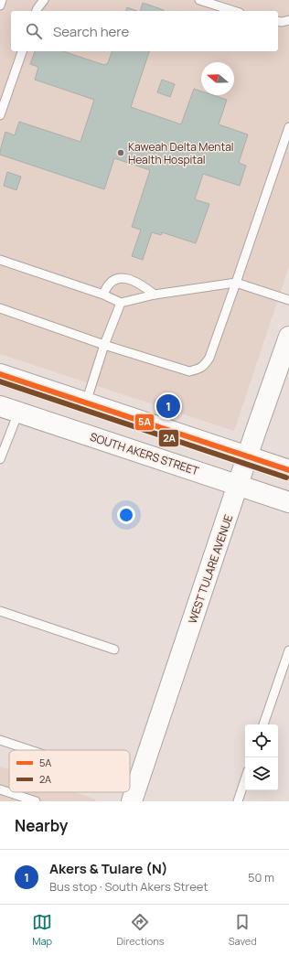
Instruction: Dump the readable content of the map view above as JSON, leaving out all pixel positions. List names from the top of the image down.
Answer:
{
  "streets": {
    "main road": ["SOUTH AKERS STREET", "WEST TULARE AVENUE"]
  },
  "crossings": [
    ["SOUTH AKERS STREET", "WEST TULARE AVENUE"]
  ],
  "places": ["Kaweah Delta Mental Health Hospital"],
  "lines": ["transit line 5A", "transit line 2A"],
  "legend": ["5A", "2A"],
  "north": "left",
  "page": {
    "search": "Search here",
    "pins": "1",
    "heading": "Nearby",
    "list": [
      {
        "mark": "1",
        "name": "Akers & Tulare (N)",
        "note": "Bus stop · South Akers Street",
        "value": "50 m"
      }
    ],
    "nav": ["Map", "Directions", "Saved"]
  }
}
